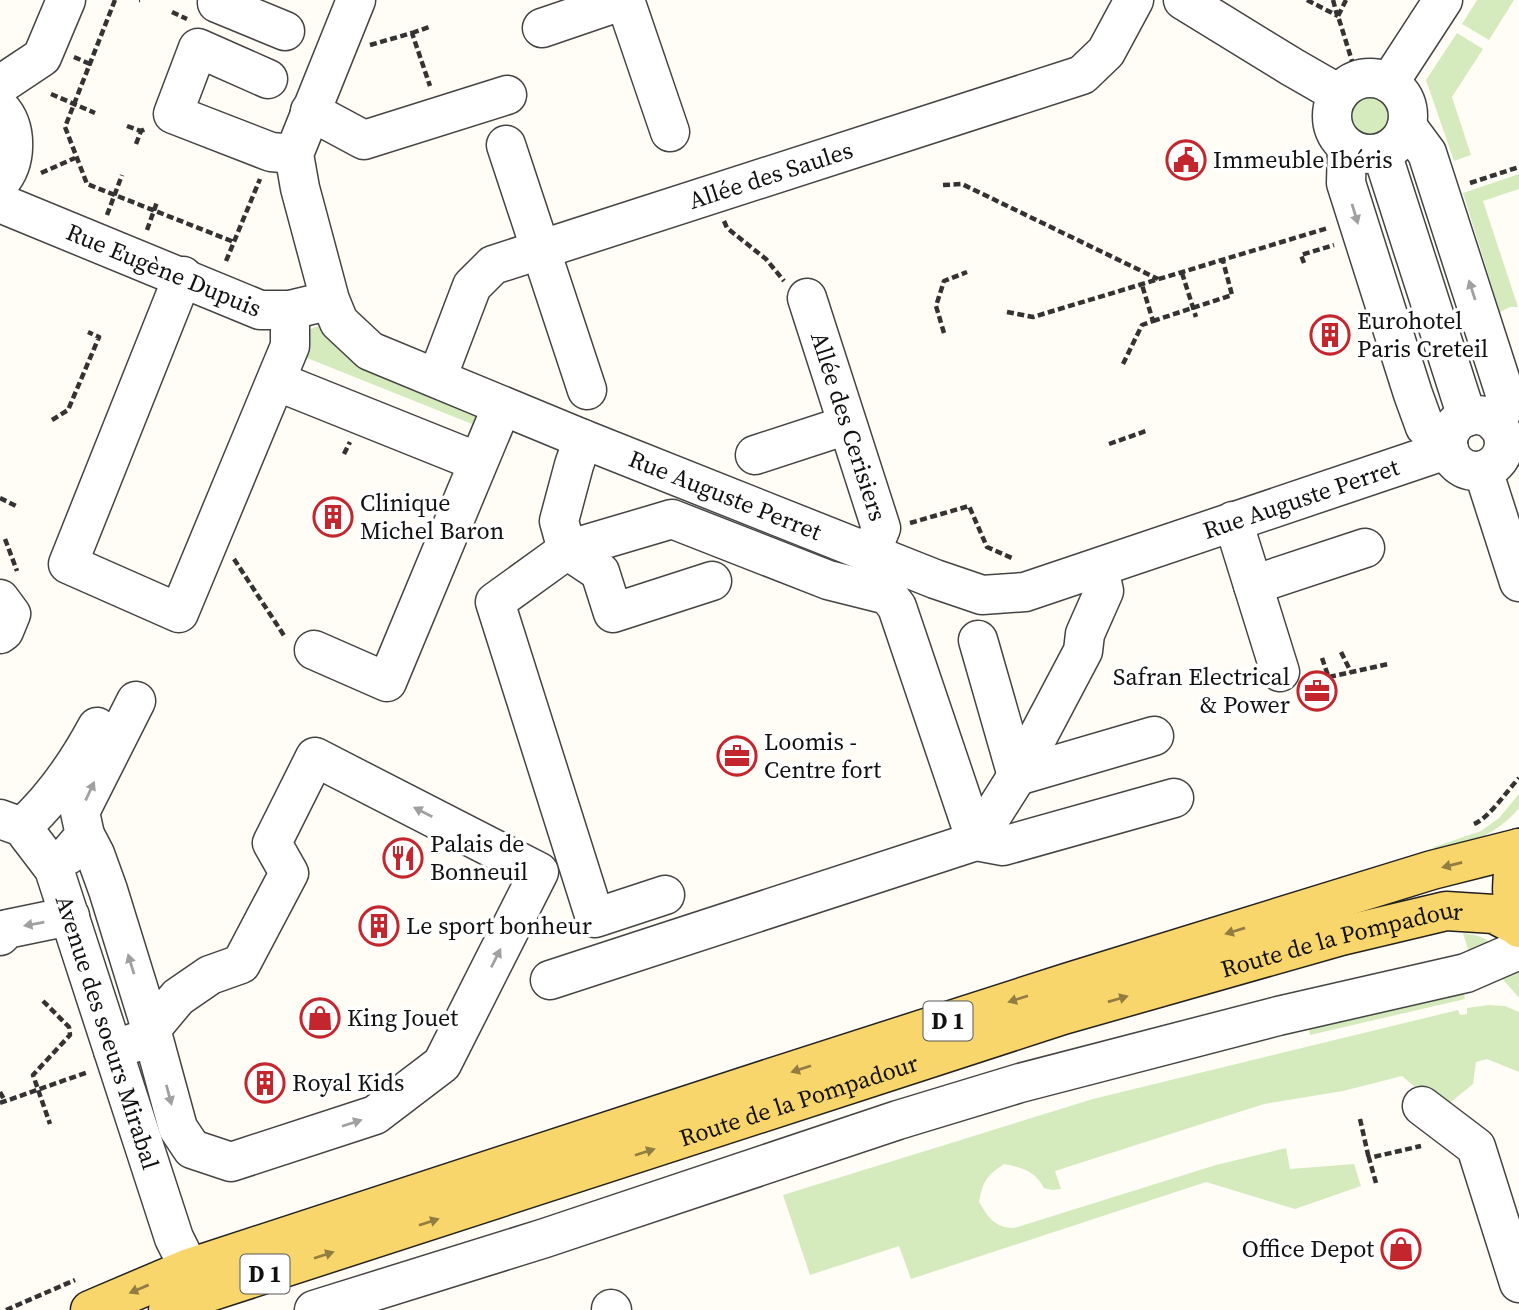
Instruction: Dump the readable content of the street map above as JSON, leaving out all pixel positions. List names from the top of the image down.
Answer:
{
  "streets": {
    "main road": ["Route de la Pompadour", "D 1"],
    "street": [
      "Allée des Saules",
      "Rue Eugène Dupuis",
      "Allée des Cerisiers",
      "Rue Auguste Perret",
      "Avenue des soeurs Mirabal"
    ]
  },
  "crossings": [
    ["Allée des Saules", "Rue Auguste Perret"],
    ["Rue Eugène Dupuis", "Rue Auguste Perret"],
    ["Allée des Cerisiers", "Rue Auguste Perret"],
    ["Route de la Pompadour", "D 1"],
    ["Route de la Pompadour", "Avenue des soeurs Mirabal"],
    ["D 1", "Avenue des soeurs Mirabal"]
  ],
  "places": {
    "public building": ["Immeuble Ibéris"],
    "building": [
      "Eurohotel Paris Creteil",
      "Clinique Michel Baron",
      "Le sport bonheur",
      "Royal Kids"
    ],
    "office": ["Safran Electrical & Power", "Loomis - Centre fort"],
    "restaurant": ["Palais de Bonneuil"],
    "shop": ["King Jouet", "Office Depot"]
  }
}
